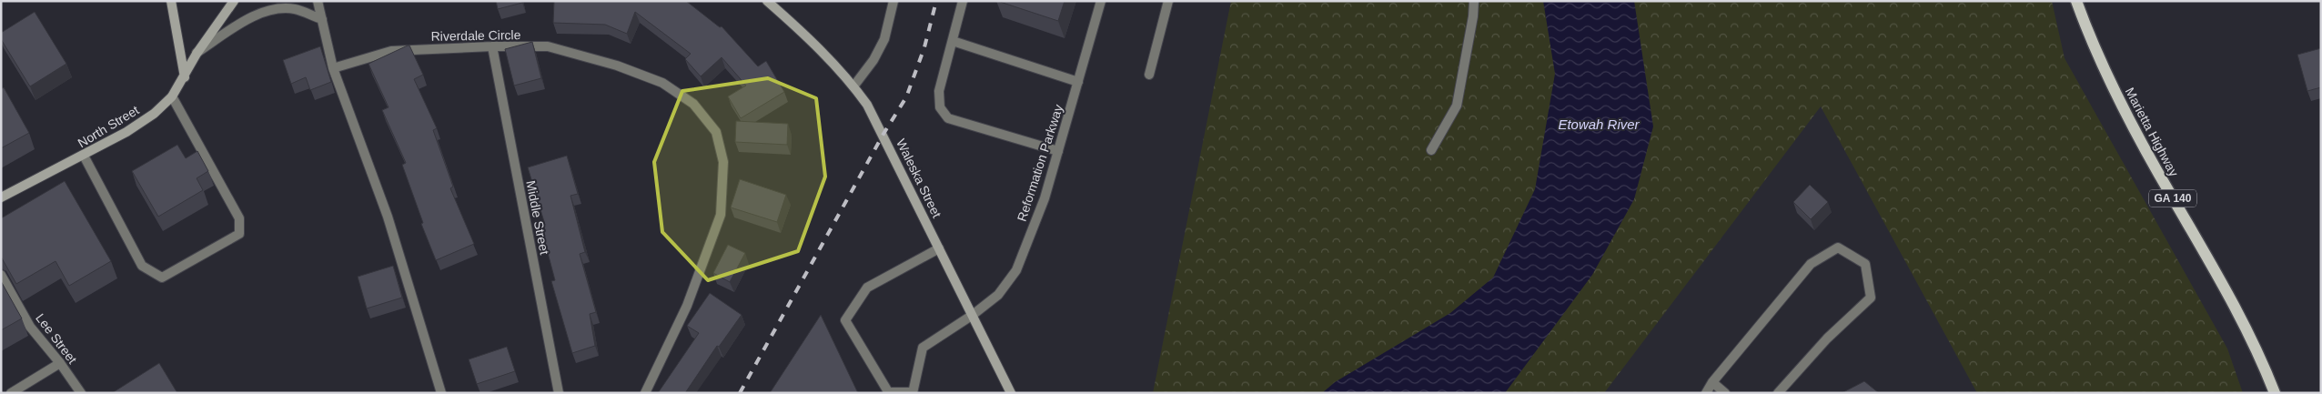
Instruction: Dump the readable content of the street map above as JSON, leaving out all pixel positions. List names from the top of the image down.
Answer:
{
  "streets": {
    "main road": [
      "North Street",
      "Marietta Highway",
      "Waleska Street",
      "GA 140"
    ],
    "street": [
      "Riverdale Circle",
      "Reformation Parkway",
      "Middle Street",
      "Lee Street"
    ]
  },
  "crossings": [
    ["Riverdale Circle", "Middle Street"],
    ["Reformation Parkway", "Waleska Street"]
  ],
  "water": ["Etowah River"]
}
